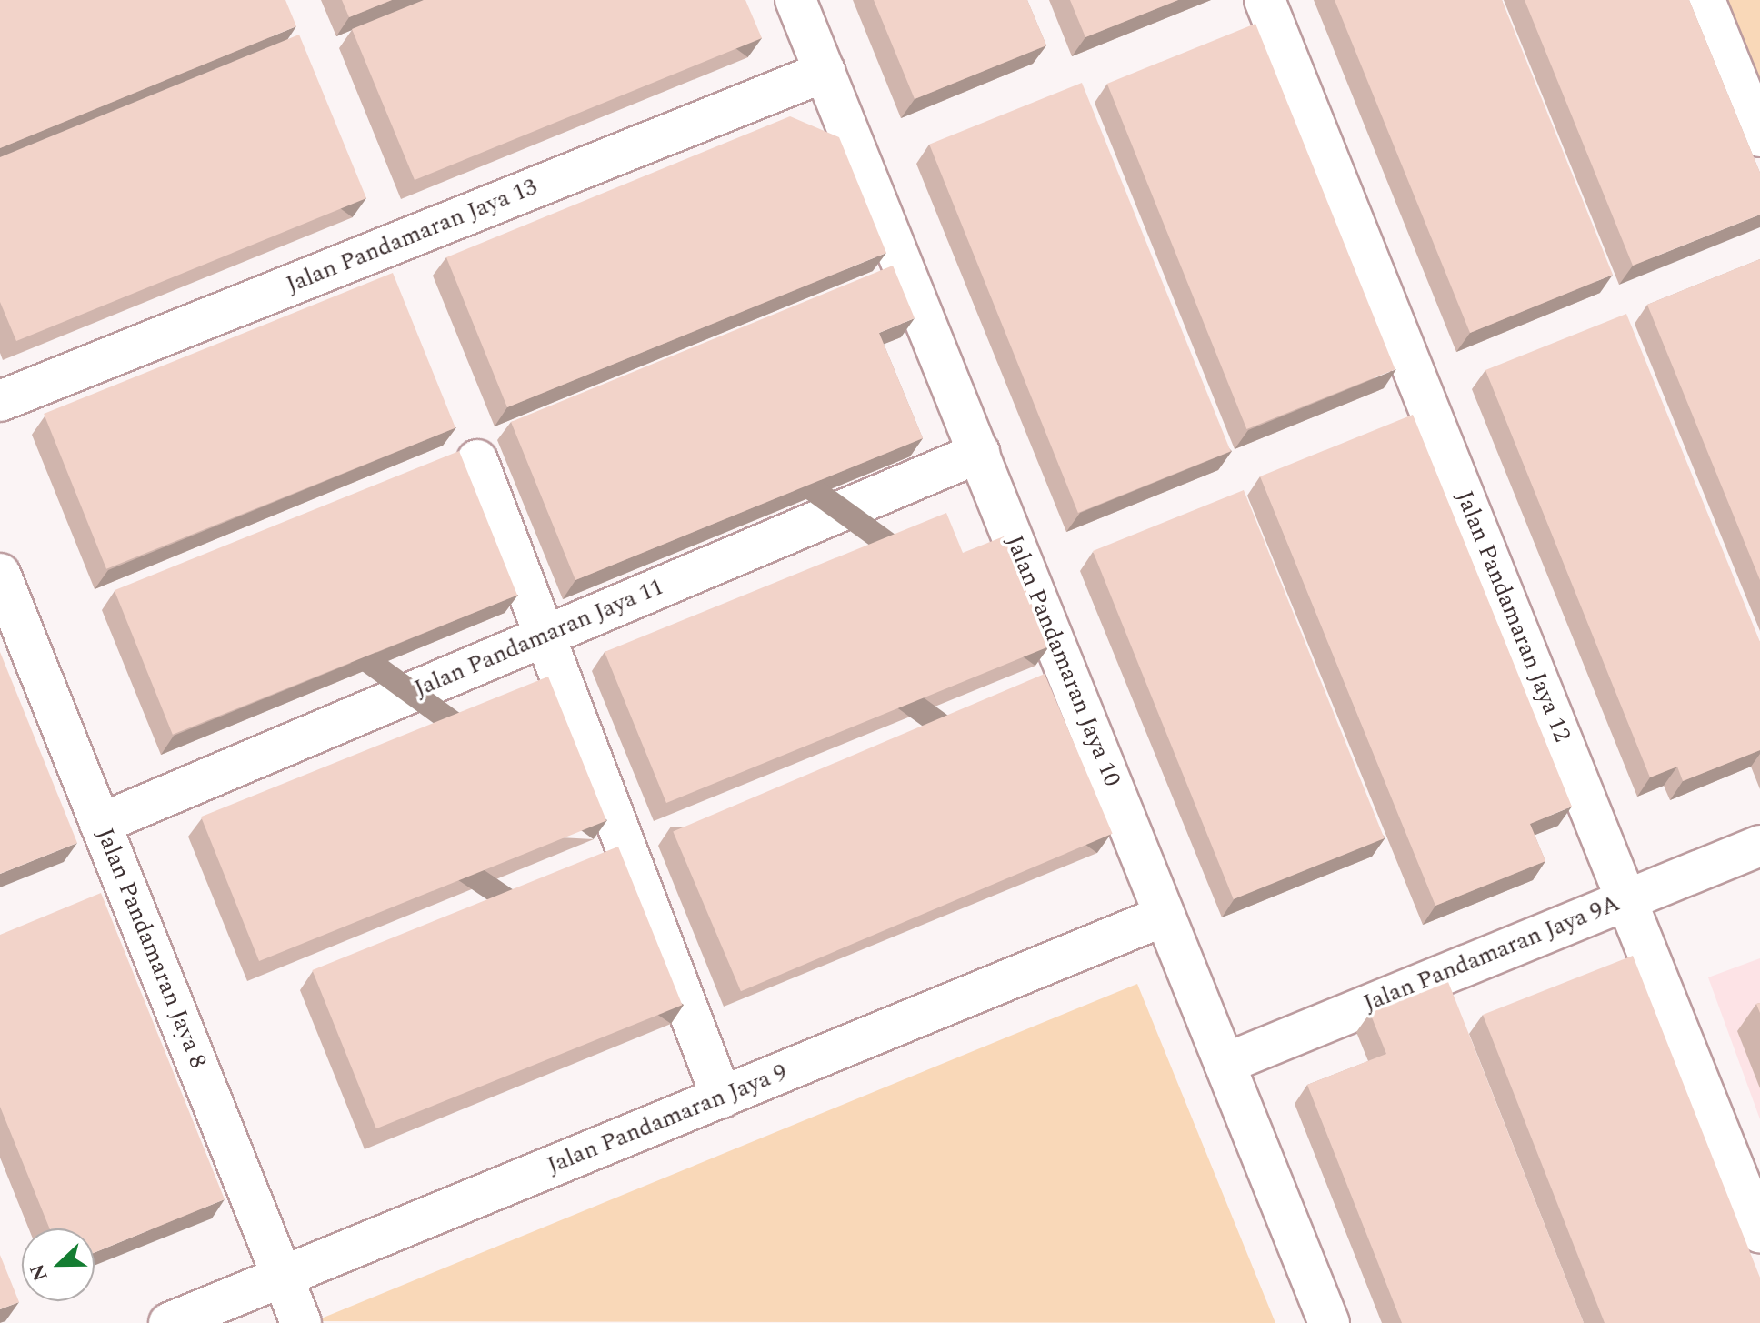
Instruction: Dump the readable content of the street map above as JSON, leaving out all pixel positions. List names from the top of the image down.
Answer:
{
  "streets": {
    "street": [
      "Jalan Pandamaran Jaya 13",
      "Jalan Pandamaran Jaya 12",
      "Jalan Pandamaran Jaya 11",
      "Jalan Pandamaran Jaya 10",
      "Jalan Pandamaran Jaya 8",
      "Jalan Pandamaran Jaya 9A",
      "Jalan Pandamaran Jaya 9"
    ]
  },
  "crossings": [
    ["Jalan Pandamaran Jaya 13", "Jalan Pandamaran Jaya 10"],
    ["Jalan Pandamaran Jaya 12", "Jalan Pandamaran Jaya 9A"],
    ["Jalan Pandamaran Jaya 11", "Jalan Pandamaran Jaya 10"],
    ["Jalan Pandamaran Jaya 11", "Jalan Pandamaran Jaya 8"],
    ["Jalan Pandamaran Jaya 10", "Jalan Pandamaran Jaya 9A"],
    ["Jalan Pandamaran Jaya 10", "Jalan Pandamaran Jaya 9"],
    ["Jalan Pandamaran Jaya 8", "Jalan Pandamaran Jaya 9"]
  ],
  "north": "left"
}
